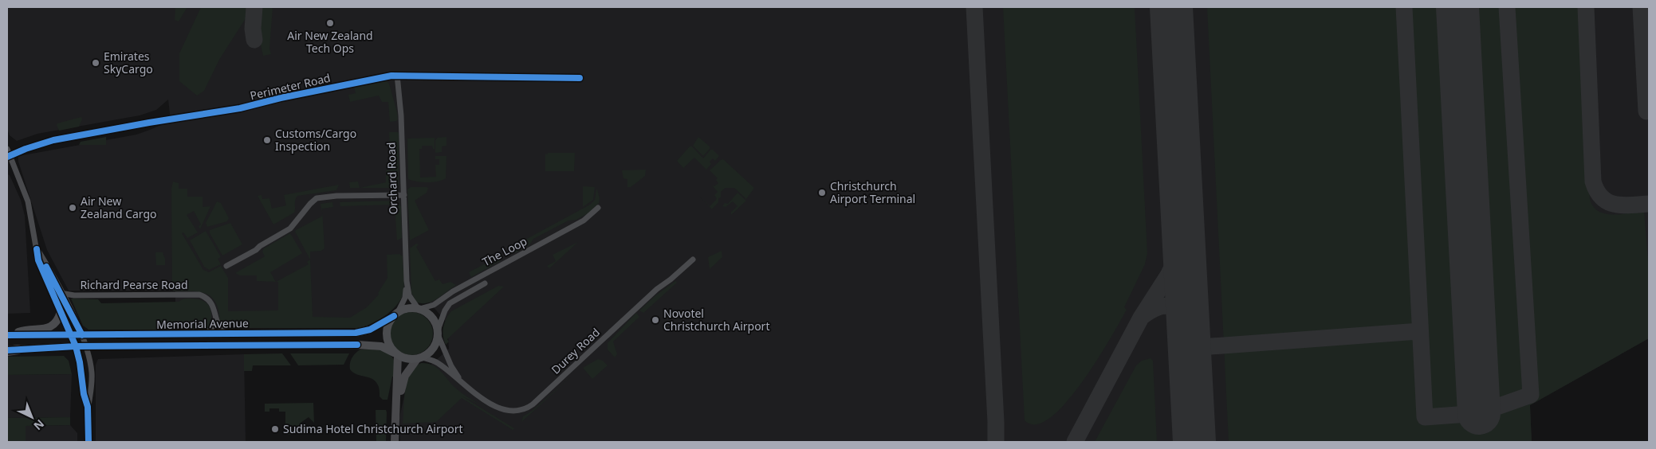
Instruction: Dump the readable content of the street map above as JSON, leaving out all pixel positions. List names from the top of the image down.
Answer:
{
  "streets": {
    "main road": ["Memorial Avenue"],
    "street": [
      "Perimeter Road",
      "Orchard Road",
      "The Loop",
      "Richard Pearse Road",
      "Durey Road"
    ]
  },
  "crossings": [
    ["Perimeter Road", "Orchard Road"],
    ["Orchard Road", "The Loop"],
    ["Orchard Road", "Memorial Avenue"],
    ["Orchard Road", "Durey Road"],
    ["The Loop", "Memorial Avenue"],
    ["The Loop", "Durey Road"],
    ["Richard Pearse Road", "Memorial Avenue"],
    ["Memorial Avenue", "Durey Road"]
  ],
  "places": [
    "Air New Zealand Tech Ops",
    "Emirates SkyCargo",
    "Customs/Cargo Inspection",
    "Christchurch Airport Terminal",
    "Air New Zealand Cargo",
    "Novotel Christchurch Airport",
    "Sudima Hotel Christchurch Airport"
  ],
  "north": "bottom right"
}
